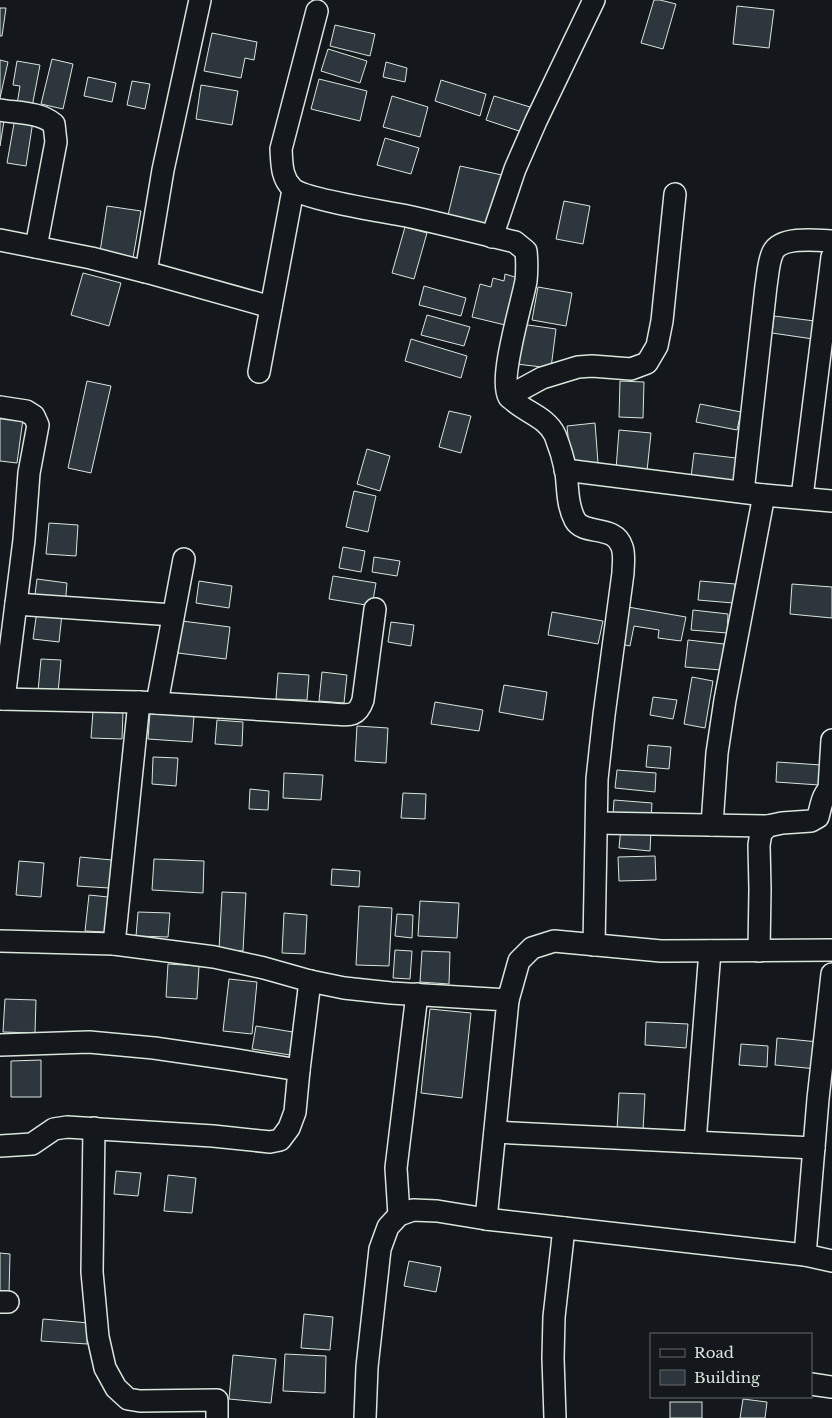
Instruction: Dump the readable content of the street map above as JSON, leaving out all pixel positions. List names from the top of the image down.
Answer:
{
  "legend": ["Road", "Building"]
}
